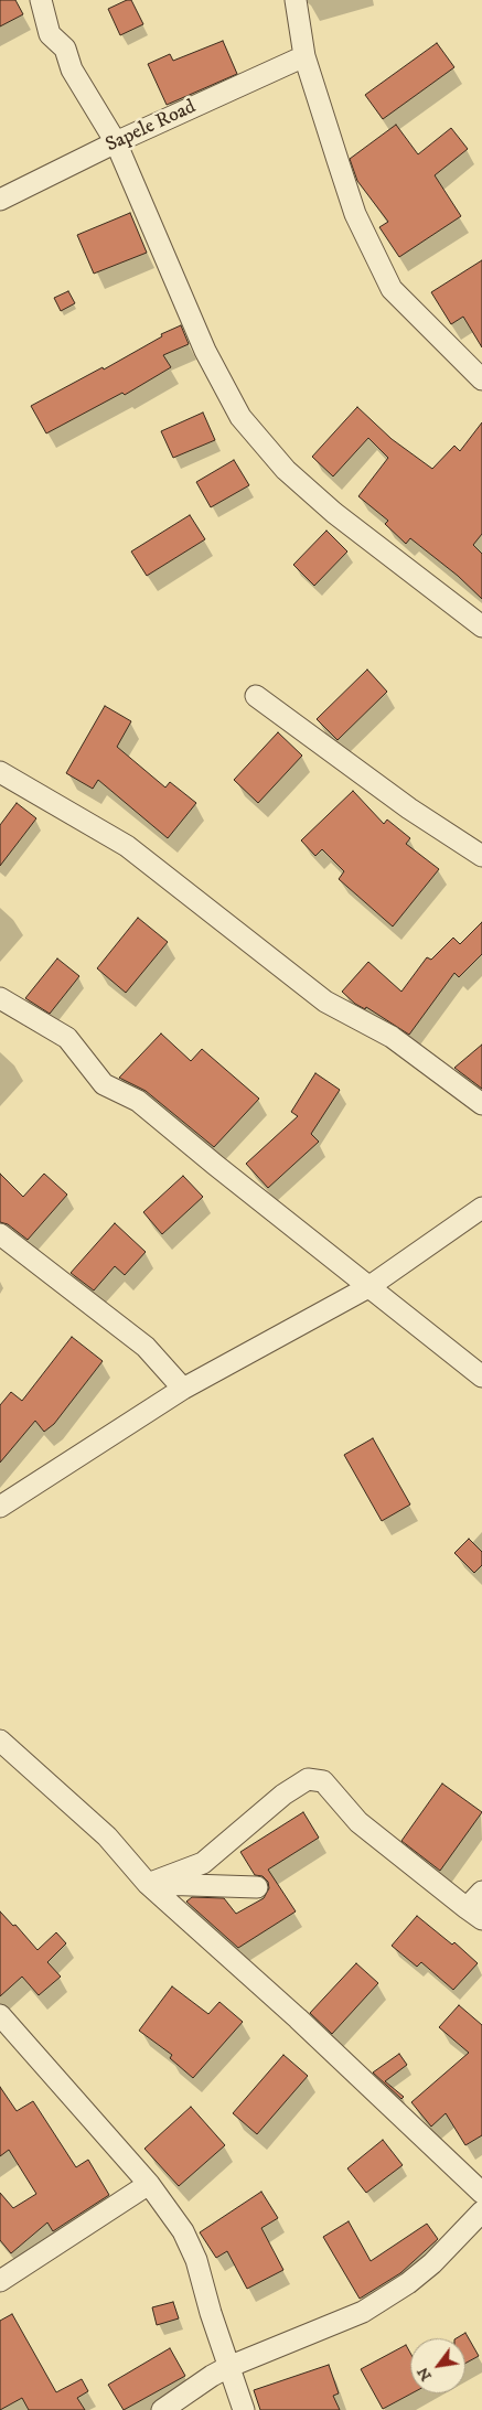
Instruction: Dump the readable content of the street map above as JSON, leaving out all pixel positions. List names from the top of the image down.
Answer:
{
  "streets": {
    "street": ["Sapele Road"]
  },
  "north": "bottom left"
}
